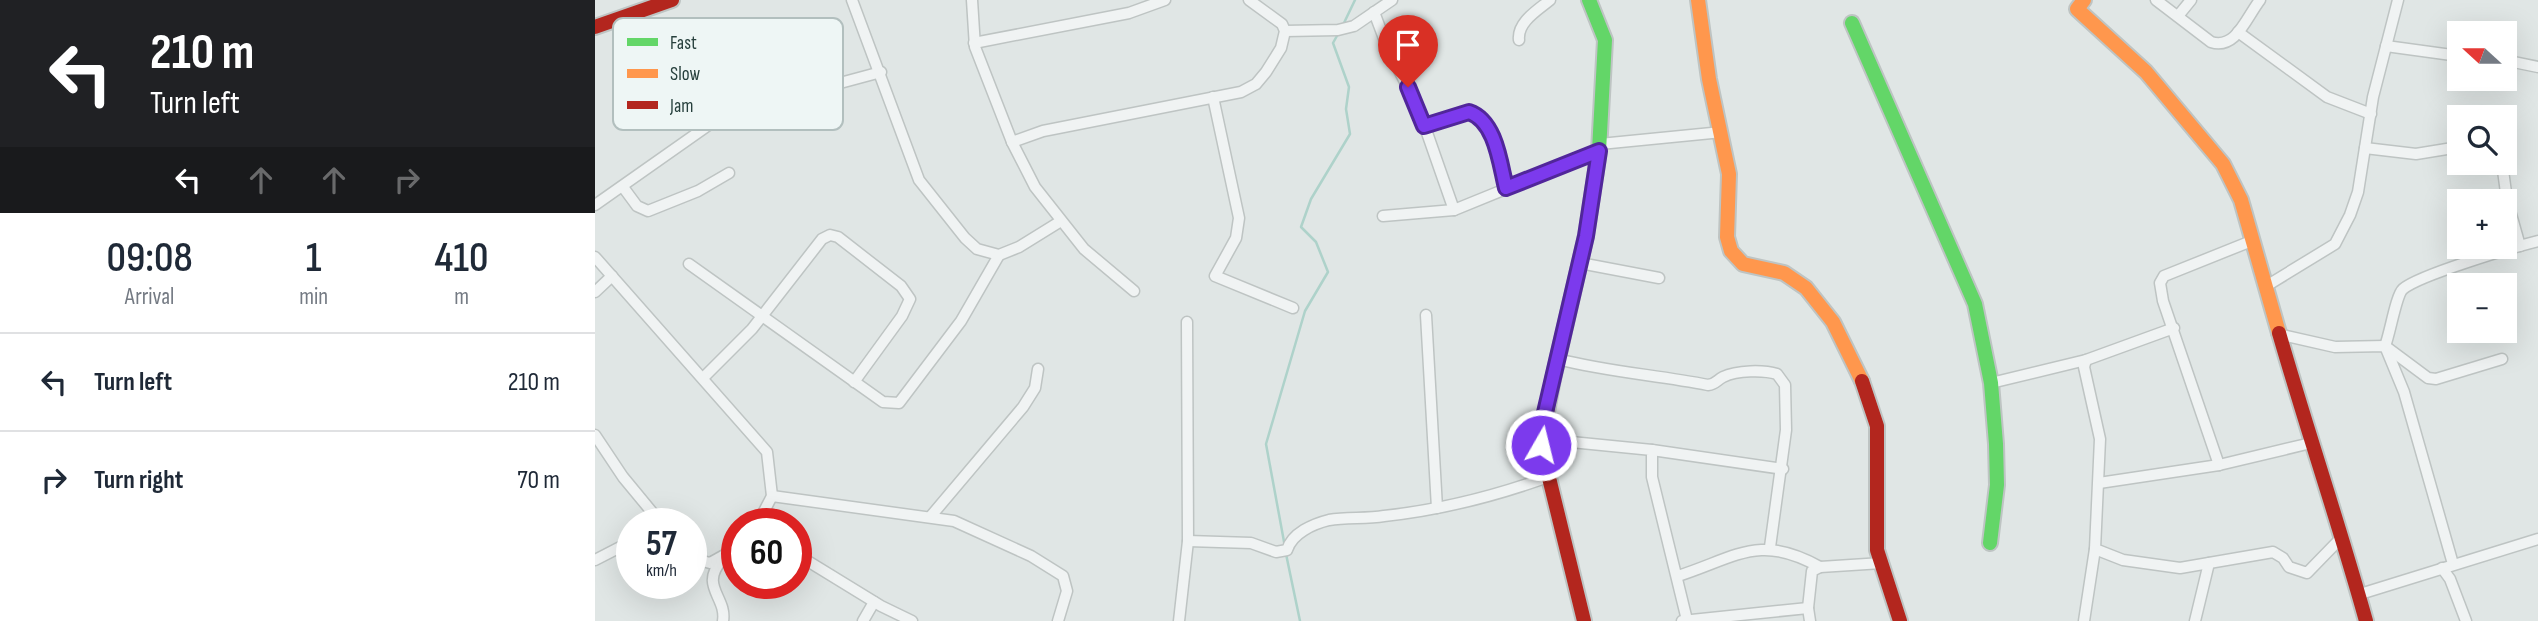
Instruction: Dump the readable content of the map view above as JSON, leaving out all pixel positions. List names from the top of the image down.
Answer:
{
  "legend": ["Fast", "Slow", "Jam"],
  "north": "left",
  "page": {
    "turn": ["210 m", "Turn left"],
    "map_buttons": ["+", "−"],
    "eta": [
      "09:08",
      "Arrival",
      "1",
      "min",
      "410",
      "m"
    ],
    "list": [
      {
        "name": "Turn left",
        "value": "210 m"
      },
      {
        "name": "Turn right",
        "value": "70 m"
      }
    ],
    "speed": "57 km/h",
    "limit": "60"
  }
}
